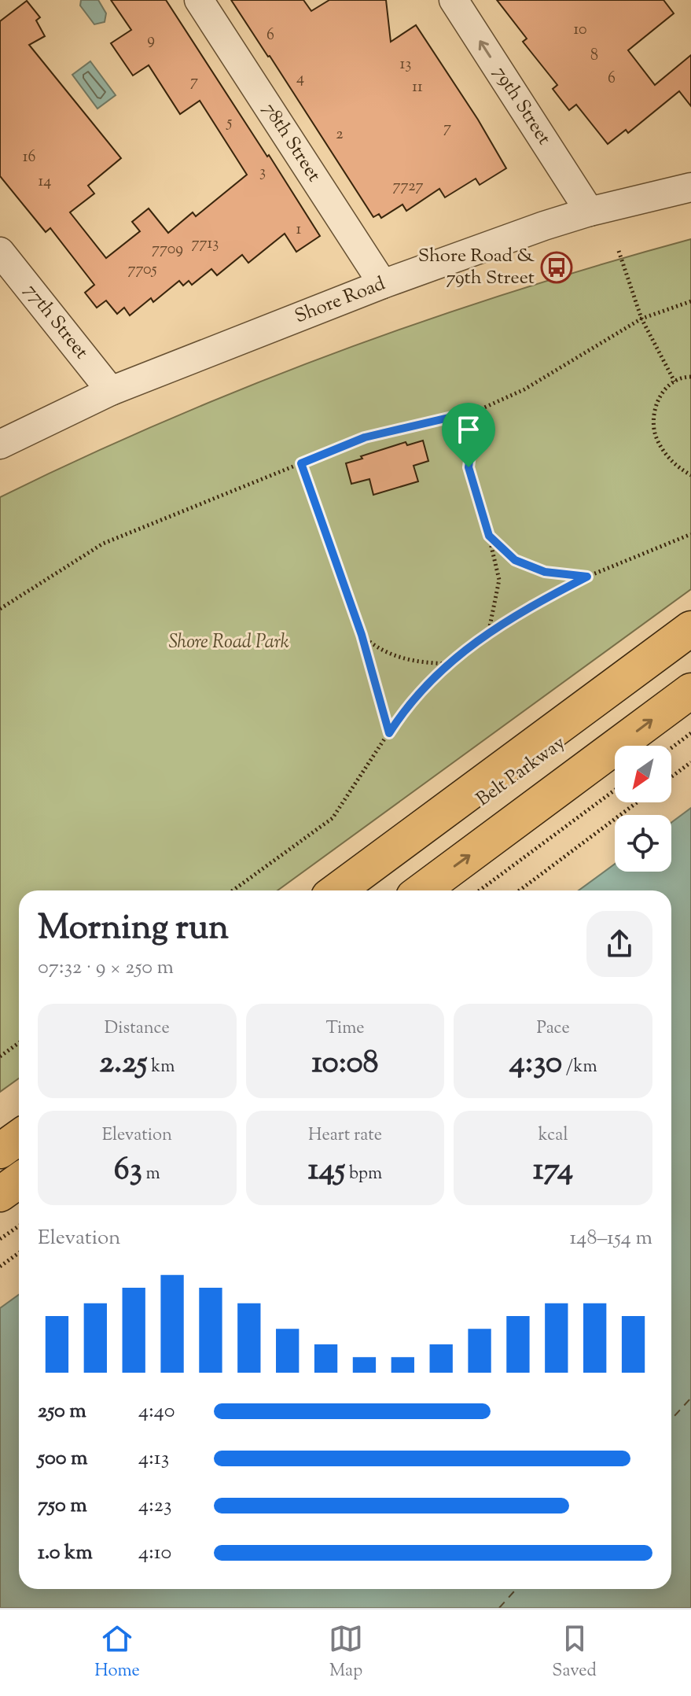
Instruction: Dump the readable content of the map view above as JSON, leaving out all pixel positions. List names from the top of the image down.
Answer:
{
  "streets": {
    "highway": ["Belt Parkway"],
    "street": [
      "79th Street",
      "78th Street",
      "Shore Road",
      "77th Street"
    ]
  },
  "crossings": [
    ["79th Street", "Shore Road"],
    ["78th Street", "Shore Road"],
    ["Shore Road", "77th Street"]
  ],
  "one_way": ["79th Street"],
  "parks": ["Shore Road Park"],
  "places": {
    "bus stop": ["Shore Road & 79th Street"]
  },
  "house_numbers": [
    "10",
    "6",
    "9",
    "8",
    "13",
    "4",
    "6",
    "7",
    "11",
    "5",
    "7",
    "2",
    "16",
    "3",
    "14",
    "7727",
    "1",
    "7713",
    "7709",
    "7705"
  ],
  "north": "bottom left",
  "page": {
    "heading": ["Morning run", "07:32 · 9 × 250 m"],
    "stats": [
      ["Distance", "2.25 km"],
      ["Time", "10:08"],
      ["Pace", "4:30 /km"],
      ["Elevation", "63 m"],
      ["Heart rate", "145 bpm"],
      ["kcal", "174"]
    ],
    "chart": ["Elevation", "148–154 m"],
    "list": [
      {
        "name": "250 m",
        "note": "4:40"
      },
      {
        "name": "500 m",
        "note": "4:13"
      },
      {
        "name": "750 m",
        "note": "4:23"
      },
      {
        "name": "1.0 km",
        "note": "4:10"
      }
    ],
    "tabs": ["Home", "Map", "Saved"]
  }
}
